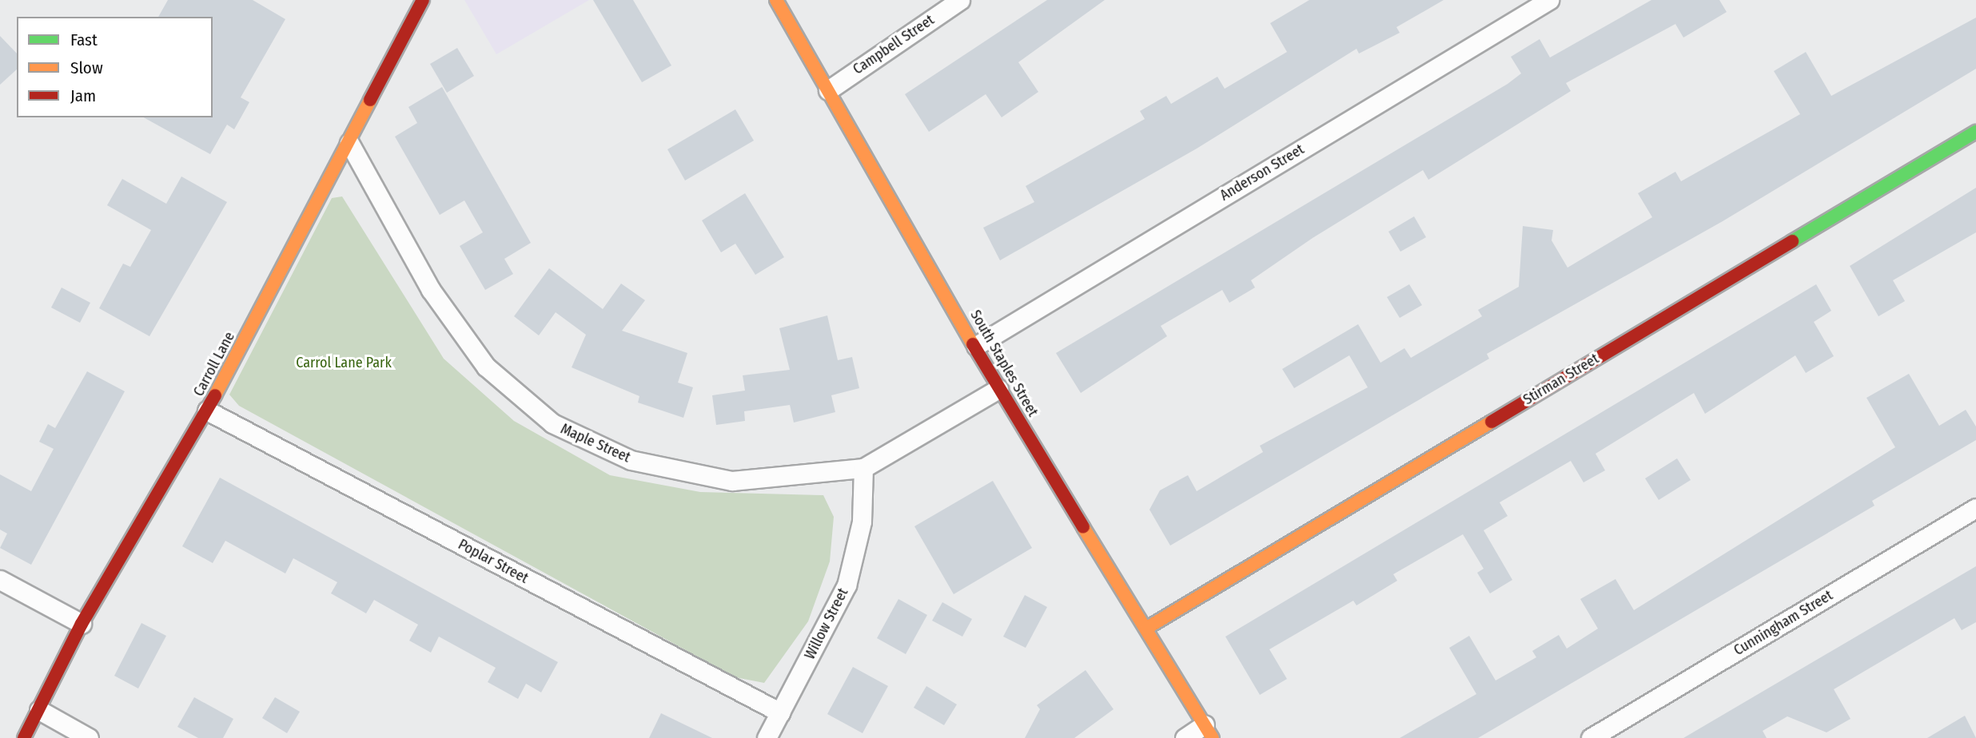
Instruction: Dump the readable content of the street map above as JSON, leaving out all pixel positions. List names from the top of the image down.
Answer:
{
  "streets": {
    "street": [
      "Campbell Street",
      "Anderson Street",
      "South Staples Street",
      "Carroll Lane",
      "Stirman Street",
      "Maple Street",
      "Poplar Street",
      "Cunningham Street",
      "Willow Street"
    ]
  },
  "crossings": [
    ["Campbell Street", "South Staples Street"],
    ["Anderson Street", "South Staples Street"],
    ["South Staples Street", "Stirman Street"],
    ["South Staples Street", "Maple Street"],
    ["Carroll Lane", "Maple Street"],
    ["Carroll Lane", "Poplar Street"],
    ["Maple Street", "Willow Street"],
    ["Poplar Street", "Willow Street"]
  ],
  "parks": ["Carrol Lane Park"],
  "legend": ["Fast", "Slow", "Jam"]
}
